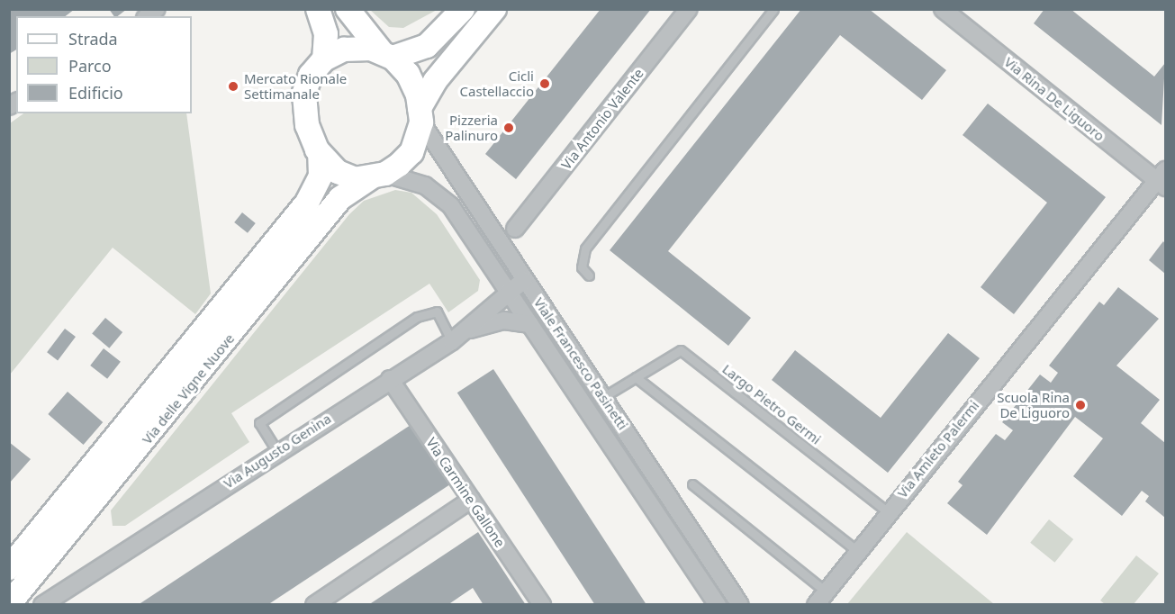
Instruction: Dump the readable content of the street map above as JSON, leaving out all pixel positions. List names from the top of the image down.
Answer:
{
  "streets": {
    "main road": ["Via delle Vigne Nuove"],
    "street": [
      "Via Rina De Liguoro",
      "Via Antonio Valente",
      "Viale Francesco Pasinetti",
      "Via Amleto Palermi",
      "Via Augusto Genina",
      "Via Carmine Gallone"
    ],
    "lane": ["Largo Pietro Germi"]
  },
  "crossings": [
    ["Via Rina De Liguoro", "Via Amleto Palermi"],
    ["Viale Francesco Pasinetti", "Via delle Vigne Nuove"],
    ["Viale Francesco Pasinetti", "Largo Pietro Germi"],
    ["Viale Francesco Pasinetti", "Via Augusto Genina"],
    ["Largo Pietro Germi", "Via Amleto Palermi"],
    ["Via Augusto Genina", "Via Carmine Gallone"]
  ],
  "places": [
    "Cicli Castellaccio",
    "Mercato Rionale Settimanale",
    "Pizzeria Palinuro",
    "Scuola Rina De Liguoro"
  ],
  "legend": ["Strada", "Parco", "Edificio"]
}
